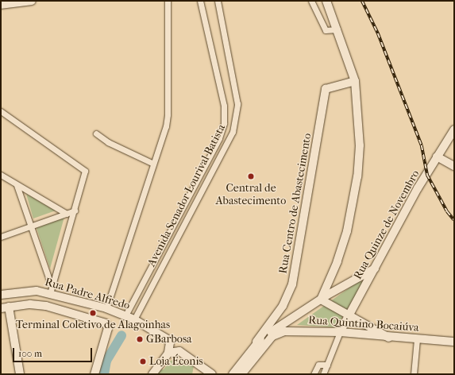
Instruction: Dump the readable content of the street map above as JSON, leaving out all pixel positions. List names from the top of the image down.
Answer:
{
  "streets": {
    "street": [
      "Avenida Senador Lourival Batista",
      "Rua Centro de Abastecimento",
      "Rua Quinze de Novembro",
      "Rua Padre Alfredo",
      "Rua Quintino Bocaiúva"
    ]
  },
  "crossings": [
    ["Avenida Senador Lourival Batista", "Rua Padre Alfredo"],
    ["Rua Quinze de Novembro", "Rua Quintino Bocaiúva"]
  ],
  "places": [
    "Central de Abastecimento",
    "Terminal Coletivo de Alagoinhas",
    "GBarbosa",
    "Loja Éconis"
  ],
  "scale_bar": "100 m"
}
